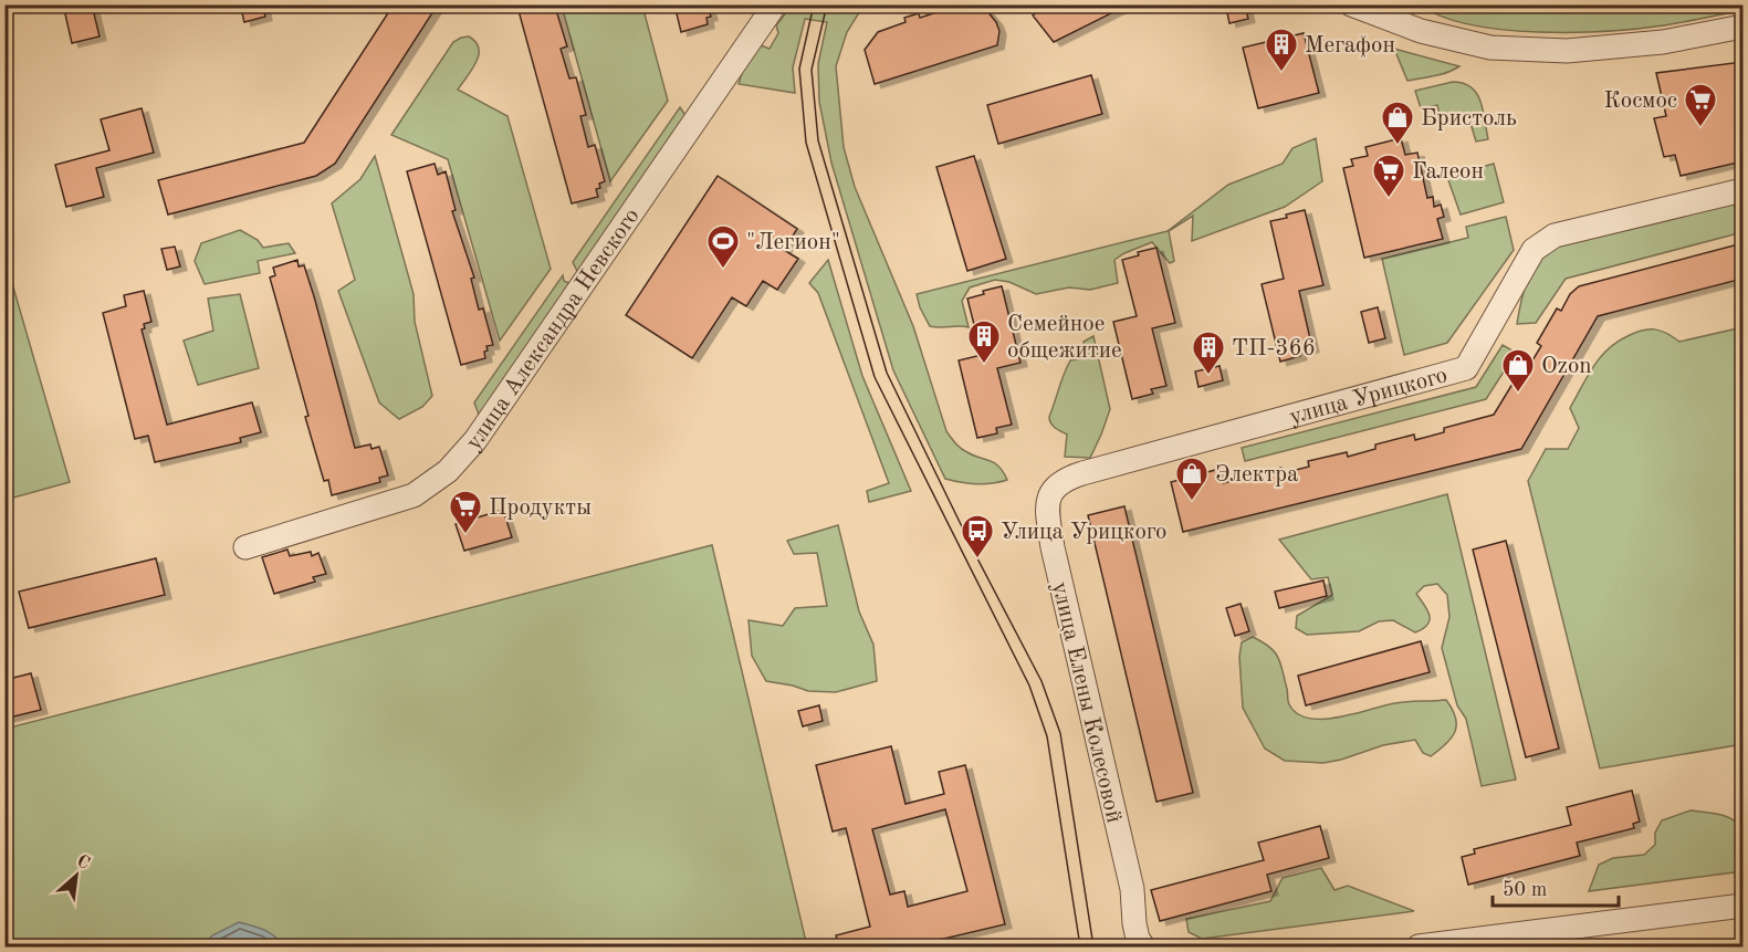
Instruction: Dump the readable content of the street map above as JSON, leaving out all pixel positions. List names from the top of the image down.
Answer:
{
  "streets": {
    "street": ["улица Александра Невского", "улица Урицкого", "улица Елены Колесовой"]
  },
  "crossings": [
    ["улица Урицкого", "улица Елены Колесовой"]
  ],
  "places": {
    "building": ["Мегафон", "Семейное общежитие", "ТП-366"],
    "supermarket": ["Космос", "Галеон", "Продукты"],
    "shop": ["Бристоль", "Ozon", "Электра"],
    "sports": ["\"Легион\""],
    "bus stop": ["Улица Урицкого"]
  },
  "scale_bar": "50 m",
  "north": "top right"
}
